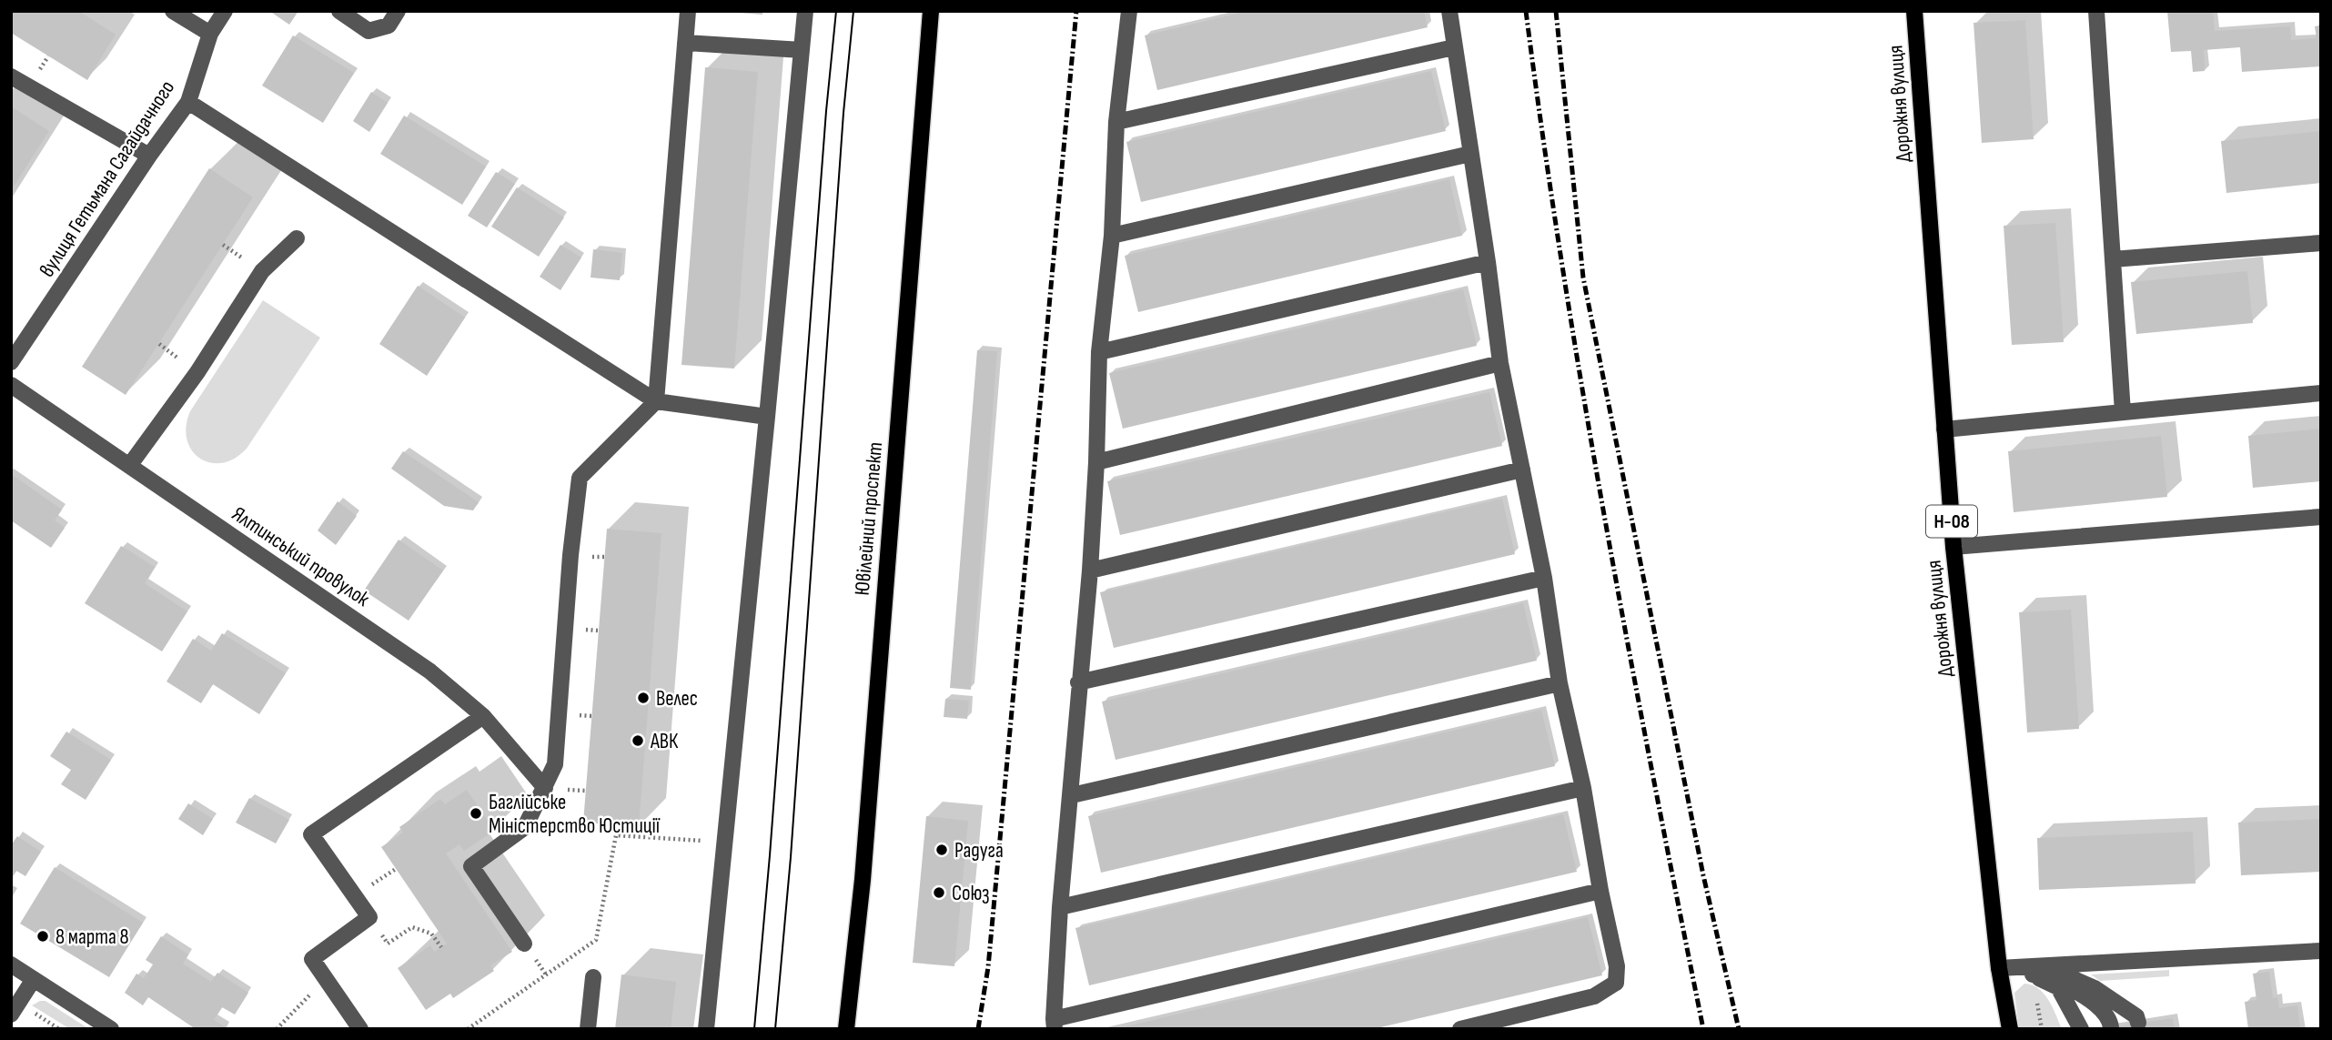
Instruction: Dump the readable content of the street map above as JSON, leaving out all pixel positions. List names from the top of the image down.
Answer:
{
  "streets": {
    "main road": ["Дорожня вулиця", "Ювілейний проспект", "Н-08"],
    "street": ["вулиця Гетьмана Сагайдачного", "Ялтинський провулок"]
  },
  "places": [
    "Велес",
    "АВК",
    "Баглійське Міністерство Юстиції",
    "Радуга",
    "Союз",
    "8 марта 8"
  ]
}
